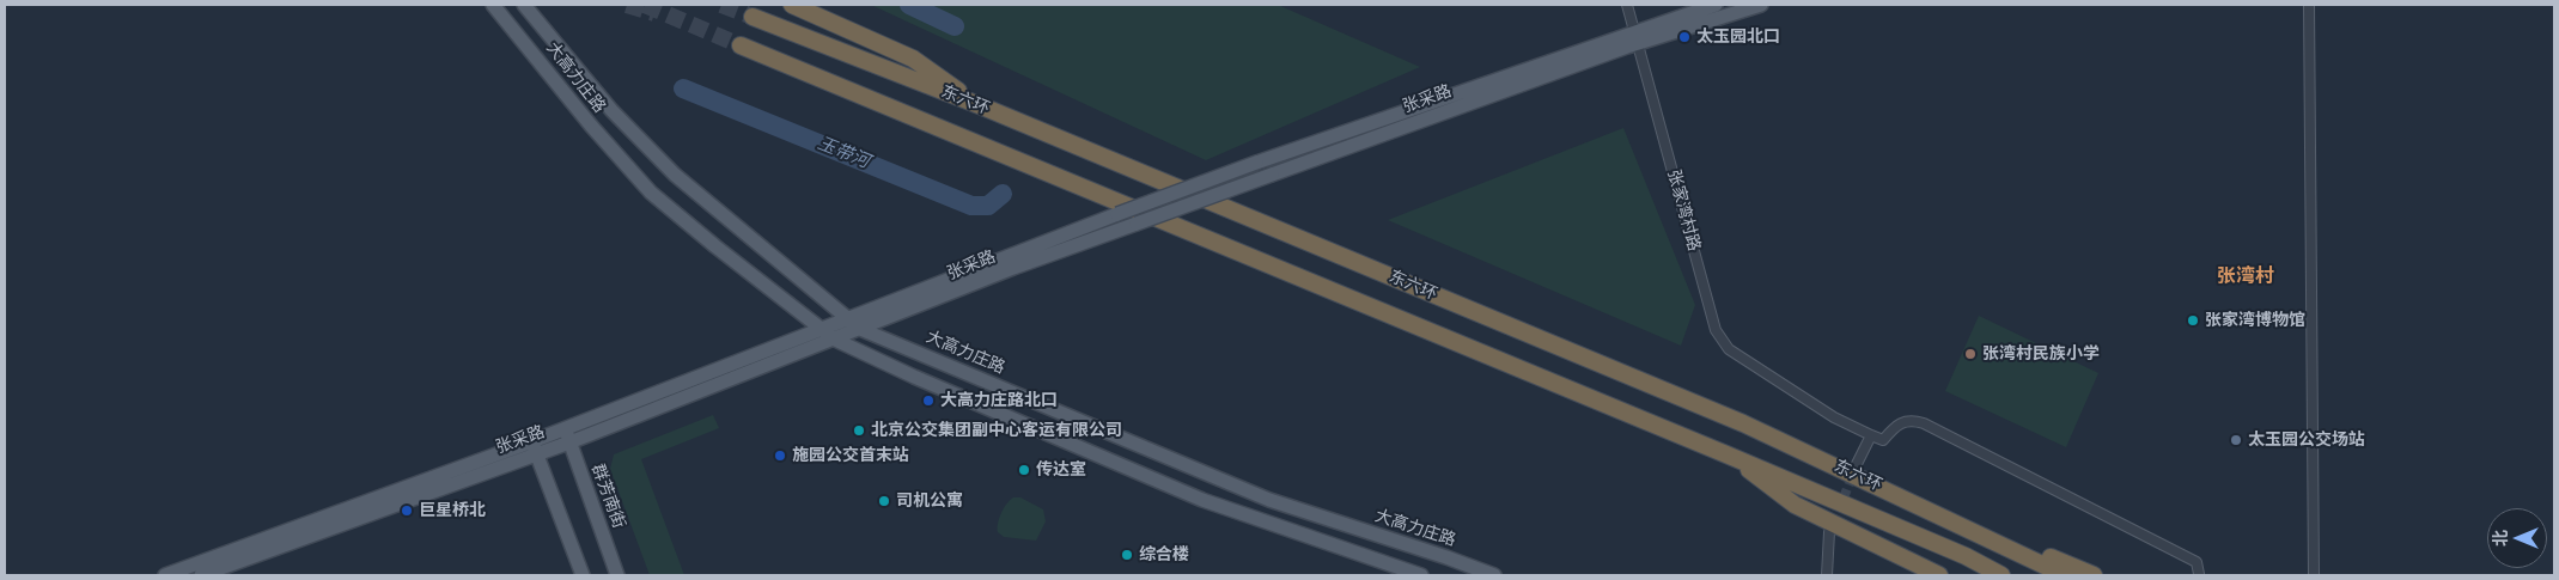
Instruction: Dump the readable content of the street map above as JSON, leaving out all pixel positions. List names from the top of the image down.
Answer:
{
  "streets": {
    "highway": ["东六环"],
    "main road": ["大高力庄路", "张采路", "群芳南街"],
    "street": ["张家湾村路"]
  },
  "crossings": [
    ["大高力庄路", "张采路"],
    ["张采路", "张家湾村路"],
    ["张采路", "群芳南街"]
  ],
  "districts": ["张湾村"],
  "water": ["玉带河"],
  "places": [
    "太玉园北口",
    "张家湾博物馆",
    "张湾村民族小学",
    "大高力庄路北口",
    "北京公交集团副中心客运有限公司",
    "太玉园公交场站",
    "施园公交首末站",
    "传达室",
    "司机公寓",
    "巨星桥北",
    "综合楼"
  ],
  "north": "left"
}
